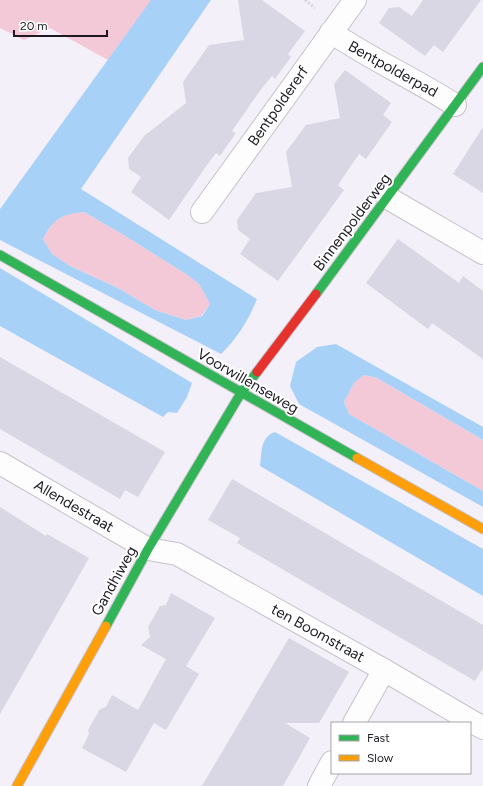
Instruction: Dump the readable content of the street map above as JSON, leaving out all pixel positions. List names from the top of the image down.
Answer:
{
  "streets": {
    "street": [
      "Bentpolderpad",
      "Bentpoldererf",
      "Binnenpolderweg",
      "Voorwillenseweg",
      "Allendestraat",
      "Gandhiweg",
      "ten Boomstraat"
    ]
  },
  "crossings": [
    ["Bentpolderpad", "Bentpoldererf"],
    ["Bentpolderpad", "Binnenpolderweg"],
    ["Binnenpolderweg", "Voorwillenseweg"],
    ["Binnenpolderweg", "Gandhiweg"],
    ["Voorwillenseweg", "Gandhiweg"],
    ["Allendestraat", "Gandhiweg"],
    ["Allendestraat", "ten Boomstraat"],
    ["Gandhiweg", "ten Boomstraat"]
  ],
  "legend": ["Fast", "Slow"],
  "scale_bar": "20 m"
}
